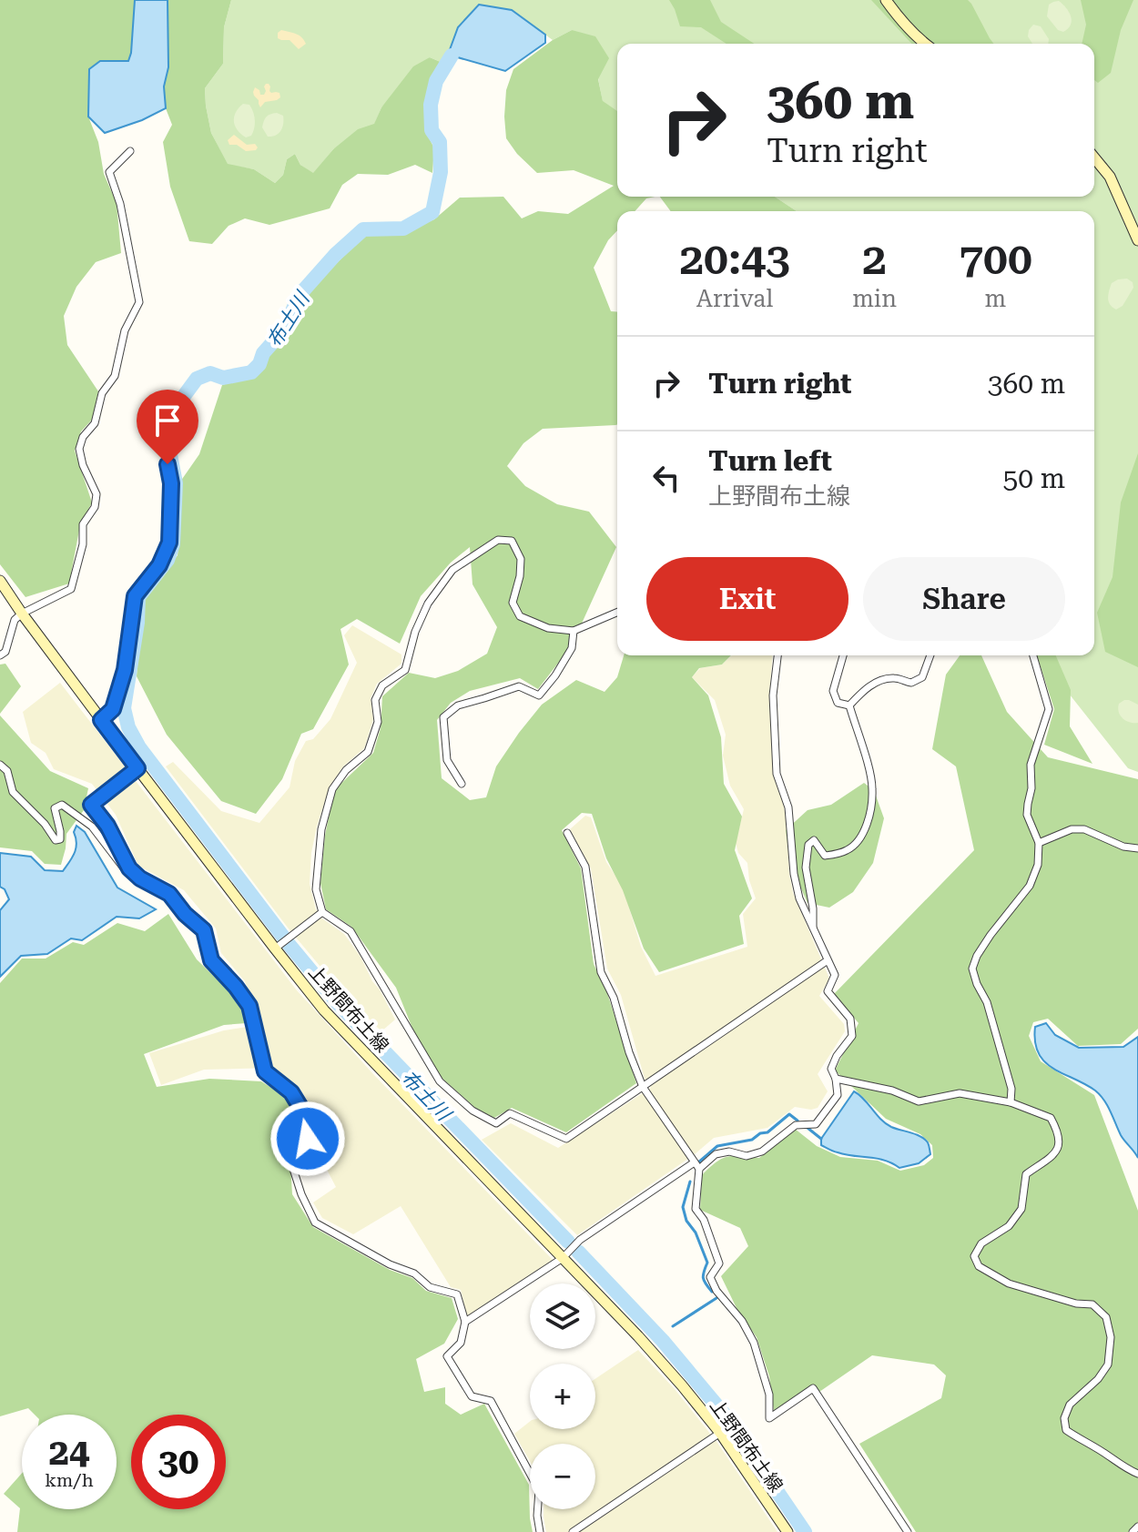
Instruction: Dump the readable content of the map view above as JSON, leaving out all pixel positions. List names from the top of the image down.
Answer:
{
  "streets": {
    "main road": ["上野間布土線"]
  },
  "water": ["布土川"],
  "page": {
    "turn": ["360 m", "Turn right"],
    "eta": [
      "20:43",
      "Arrival",
      "2",
      "min",
      "700",
      "m"
    ],
    "list": [
      {
        "name": "Turn right",
        "value": "360 m"
      },
      {
        "name": "Turn left",
        "note": "上野間布土線",
        "value": "50 m"
      }
    ],
    "buttons": ["Exit", "Share"],
    "map_buttons": ["+", "−"],
    "speed": "24 km/h",
    "limit": "30"
  }
}
